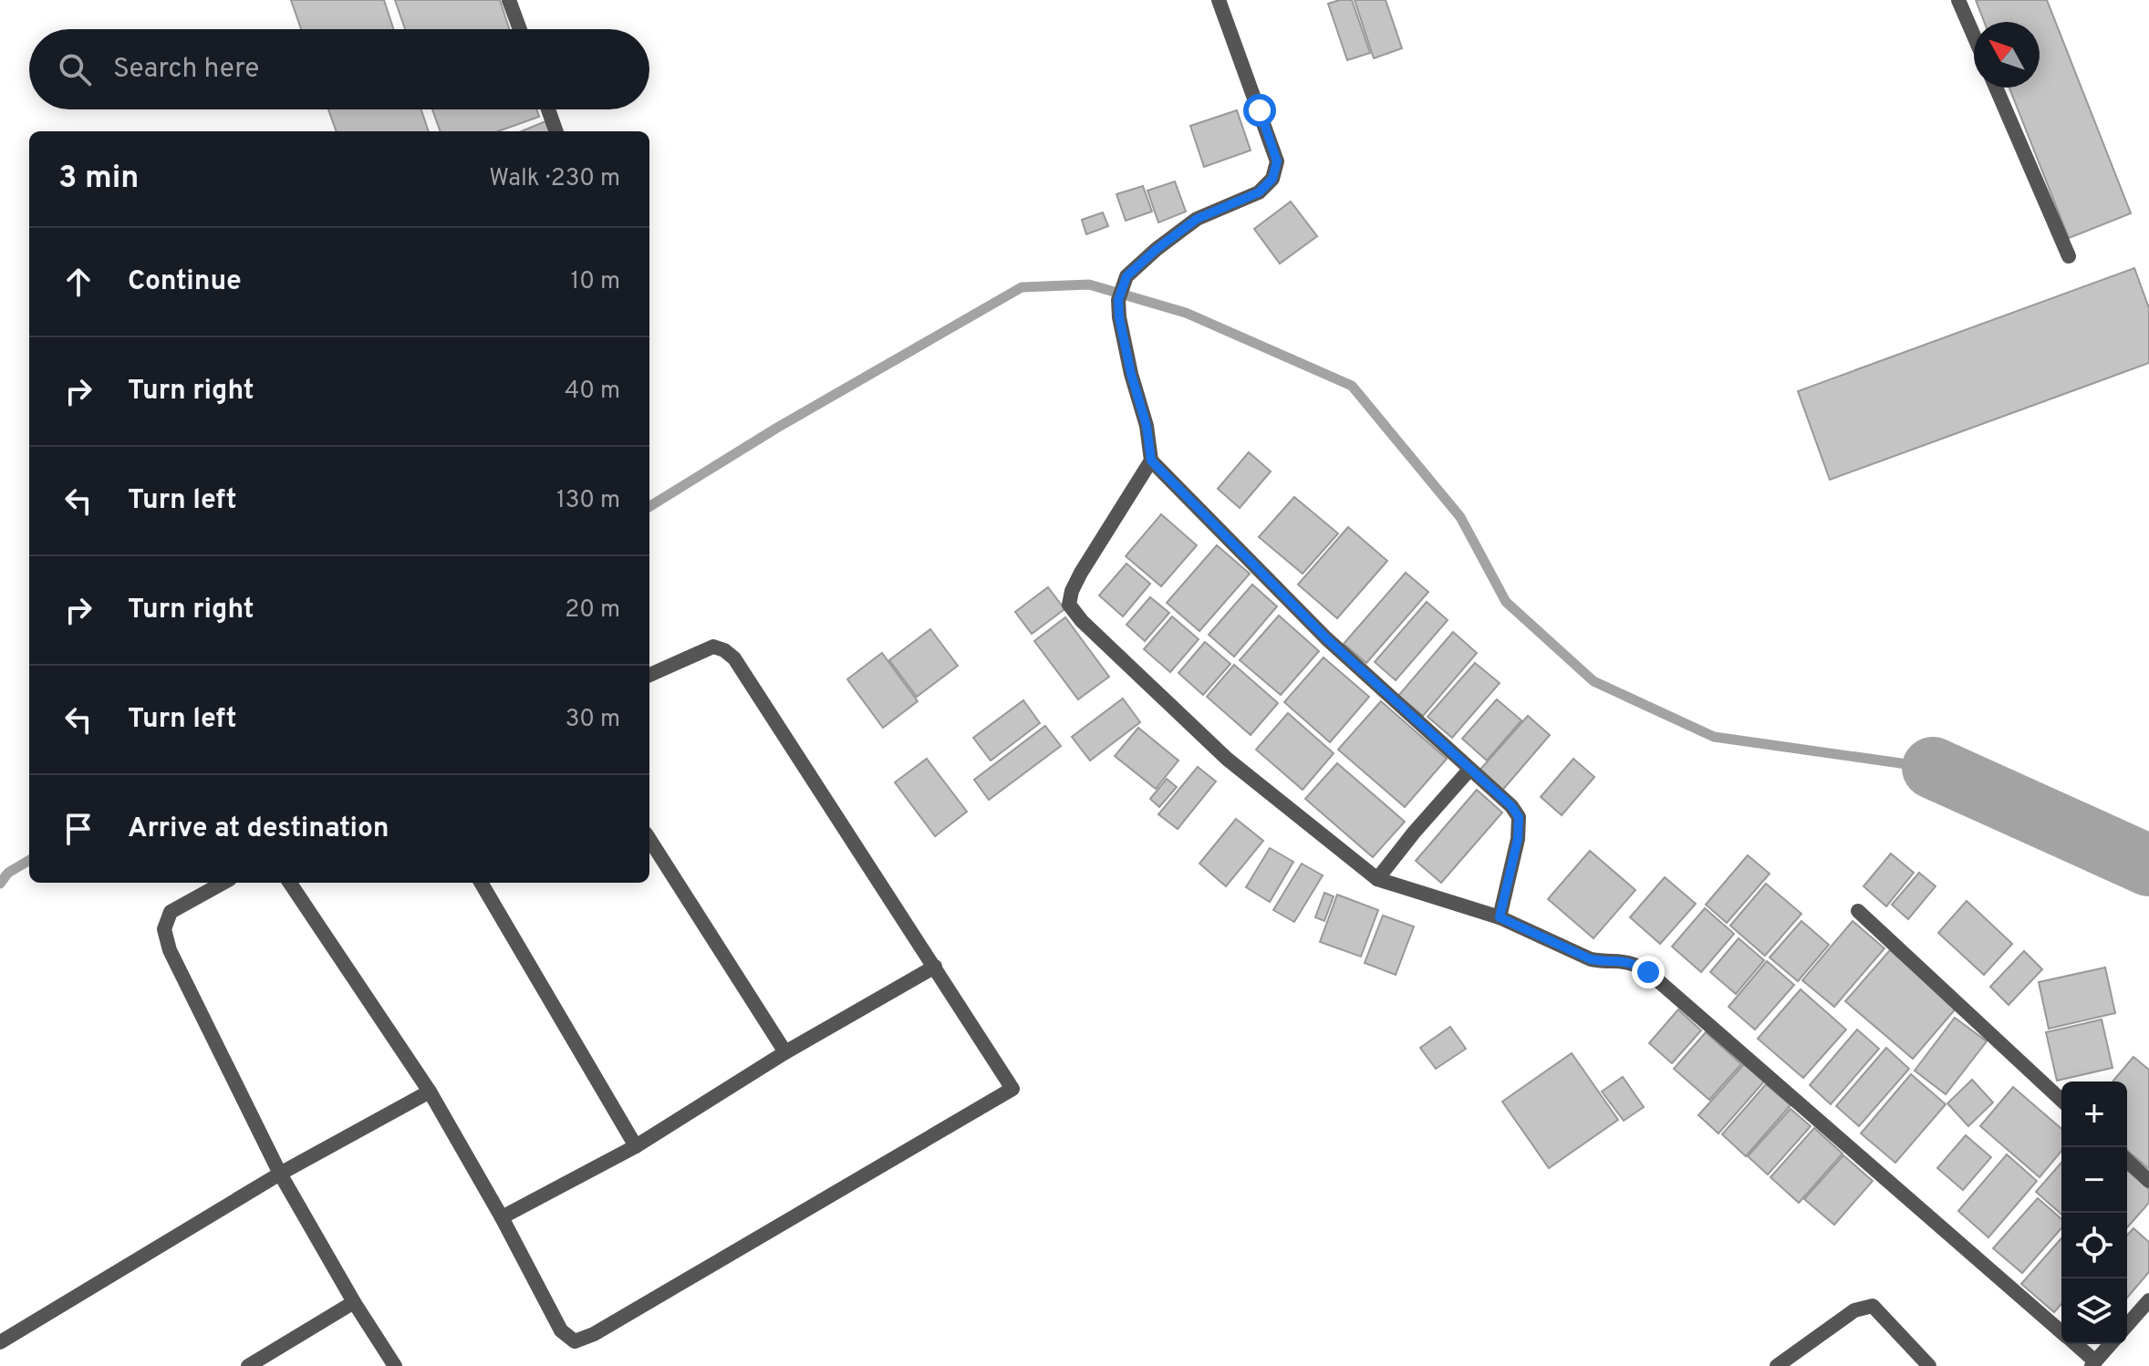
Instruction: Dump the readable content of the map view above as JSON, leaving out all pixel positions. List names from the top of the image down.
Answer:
{
  "north": "top left",
  "page": {
    "search": "Search here",
    "heading": ["3 min", "Walk · 230 m"],
    "list": [
      ["Continue", "10 m"],
      ["Turn right", "40 m"],
      ["Turn left", "130 m"],
      ["Turn right", "20 m"],
      ["Turn left", "30 m"],
      "Arrive at destination"
    ],
    "map_buttons": ["+", "−"]
  }
}
